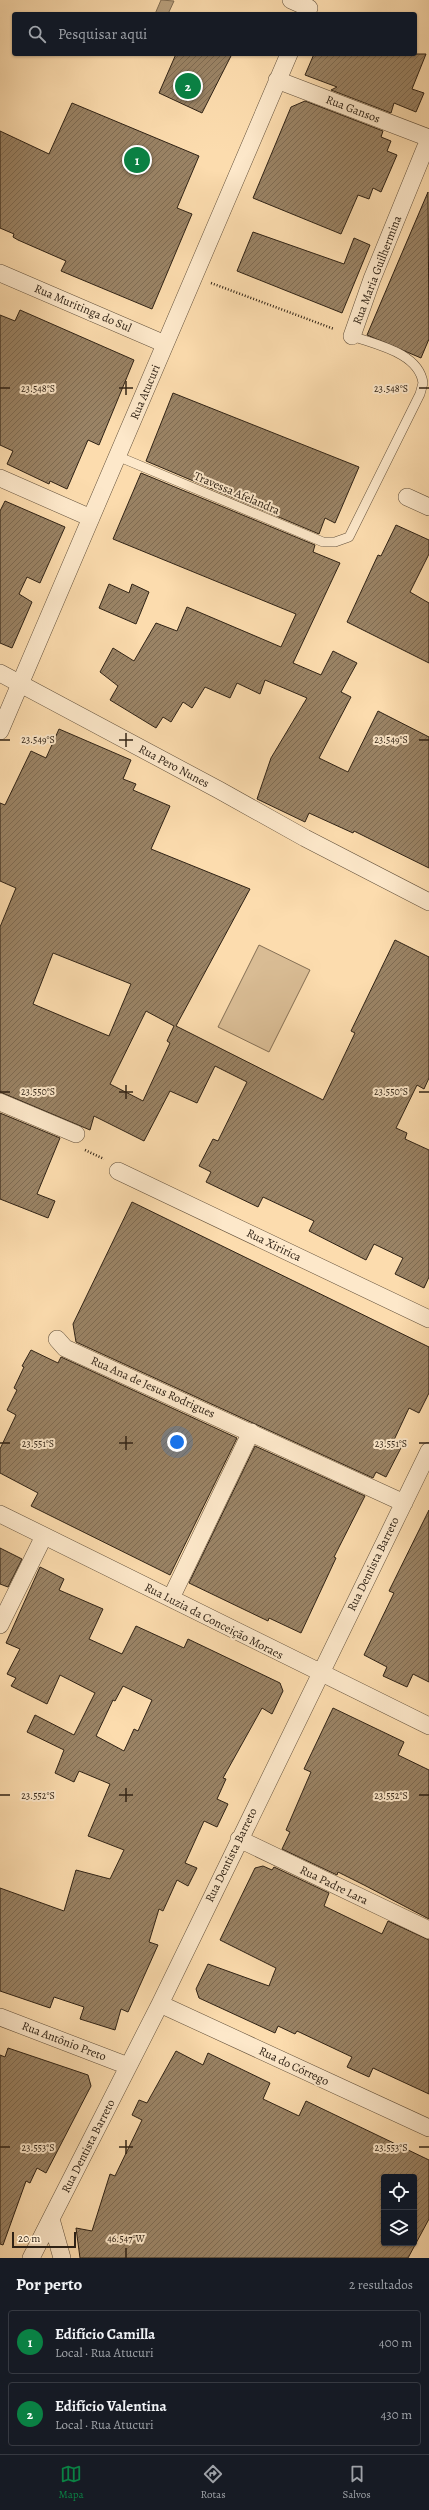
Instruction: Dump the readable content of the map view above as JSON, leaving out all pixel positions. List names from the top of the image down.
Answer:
{
  "streets": {
    "street": [
      "Rua Gansos",
      "Rua Maria Guilhermina",
      "Rua Muritinga do Sul",
      "Rua Atucuri",
      "Rua Pero Nunes",
      "Rua Xiririca",
      "Rua Ana de Jesus Rodrigues",
      "Rua Dentista Barreto",
      "Rua Luzia da Conceição Moraes",
      "Rua Padre Lara",
      "Rua Antônio Preto",
      "Rua do Córrego"
    ],
    "lane": ["Travessa Afelandra"]
  },
  "crossings": [
    ["Rua Gansos", "Rua Maria Guilhermina"],
    ["Rua Gansos", "Rua Atucuri"],
    ["Rua Maria Guilhermina", "Travessa Afelandra"],
    ["Rua Muritinga do Sul", "Rua Atucuri"],
    ["Rua Atucuri", "Travessa Afelandra"],
    ["Rua Atucuri", "Rua Pero Nunes"],
    ["Rua Ana de Jesus Rodrigues", "Rua Dentista Barreto"],
    ["Rua Dentista Barreto", "Rua Luzia da Conceição Moraes"],
    ["Rua Dentista Barreto", "Rua Padre Lara"],
    ["Rua Dentista Barreto", "Rua Antônio Preto"],
    ["Rua Dentista Barreto", "Rua do Córrego"]
  ],
  "scale_bar": "20 m",
  "page": {
    "search": "Pesquisar aqui",
    "pins": ["2", "1"],
    "scale": "20 m",
    "heading": ["Por perto", "2 resultados"],
    "list": [
      {
        "mark": "1",
        "name": "Edifício Camilla",
        "note": "Local · Rua Atucuri",
        "value": "400 m"
      },
      {
        "mark": "2",
        "name": "Edifício Valentina",
        "note": "Local · Rua Atucuri",
        "value": "430 m"
      }
    ],
    "nav": ["Mapa", "Rotas", "Salvos"]
  },
  "coordinates": [
    "23.548°S",
    "23.549°S",
    "23.550°S",
    "23.551°S",
    "23.552°S",
    "23.553°S",
    "46.547°W"
  ]
}
